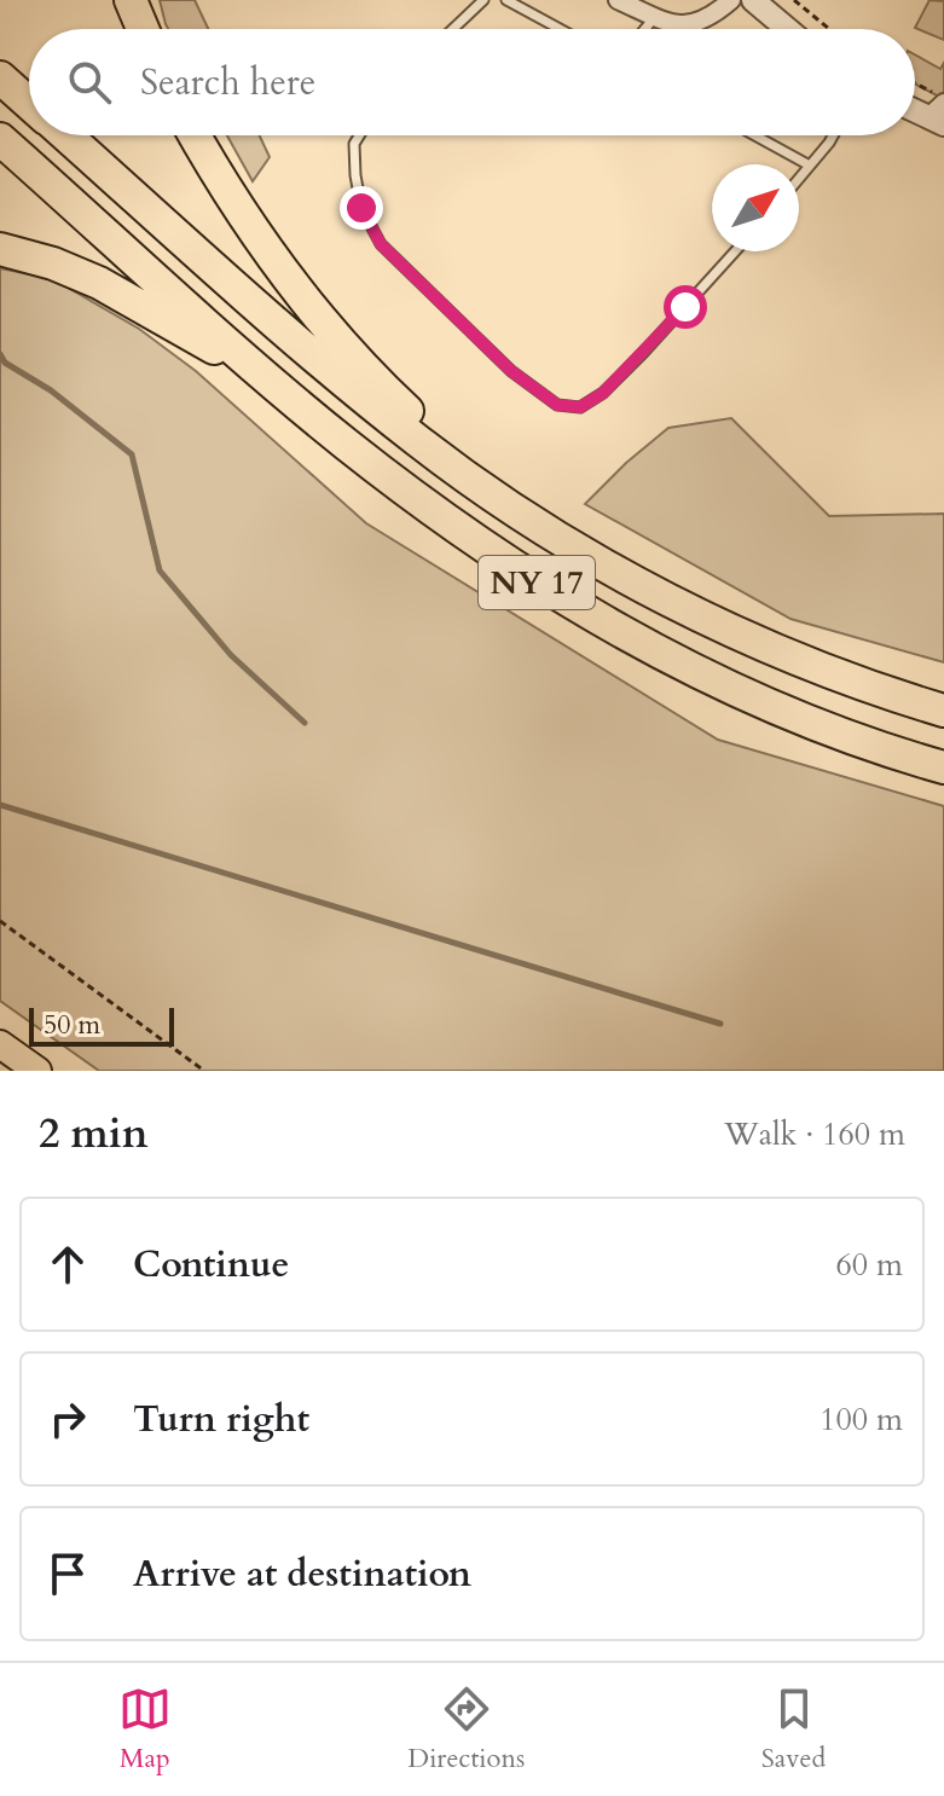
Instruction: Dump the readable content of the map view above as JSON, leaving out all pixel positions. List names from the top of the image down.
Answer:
{
  "streets": {
    "highway": ["NY 17"]
  },
  "scale_bar": "50 m",
  "north": "top right",
  "page": {
    "search": "Search here",
    "scale": "50 m",
    "heading": ["2 min", "Walk · 160 m"],
    "list": [
      ["Continue", "60 m"],
      ["Turn right", "100 m"],
      "Arrive at destination"
    ],
    "nav": ["Map", "Directions", "Saved"]
  }
}
